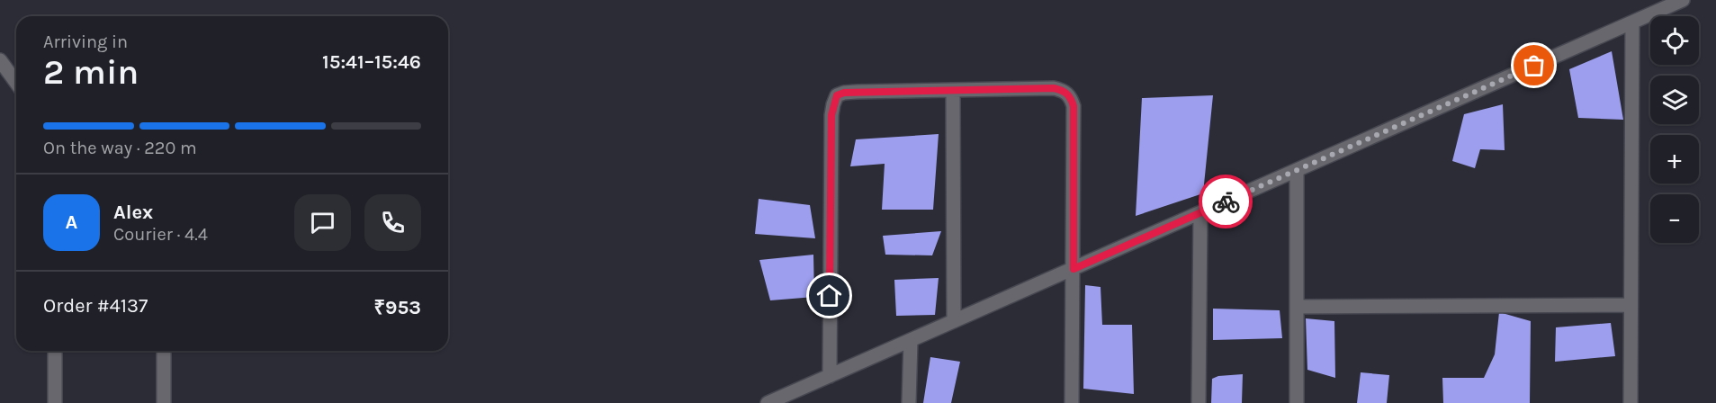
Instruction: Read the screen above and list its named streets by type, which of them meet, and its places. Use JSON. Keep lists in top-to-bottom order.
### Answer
{
  "page": {
    "map_buttons": ["+", "−"],
    "heading": ["2 min", "Arriving in", "15:41–15:46"],
    "panel": [
      "Alex",
      "Courier · 4.4",
      "Order #4137",
      "₹953"
    ],
    "bar": "On the way · 220 m",
    "round": "A"
  }
}
